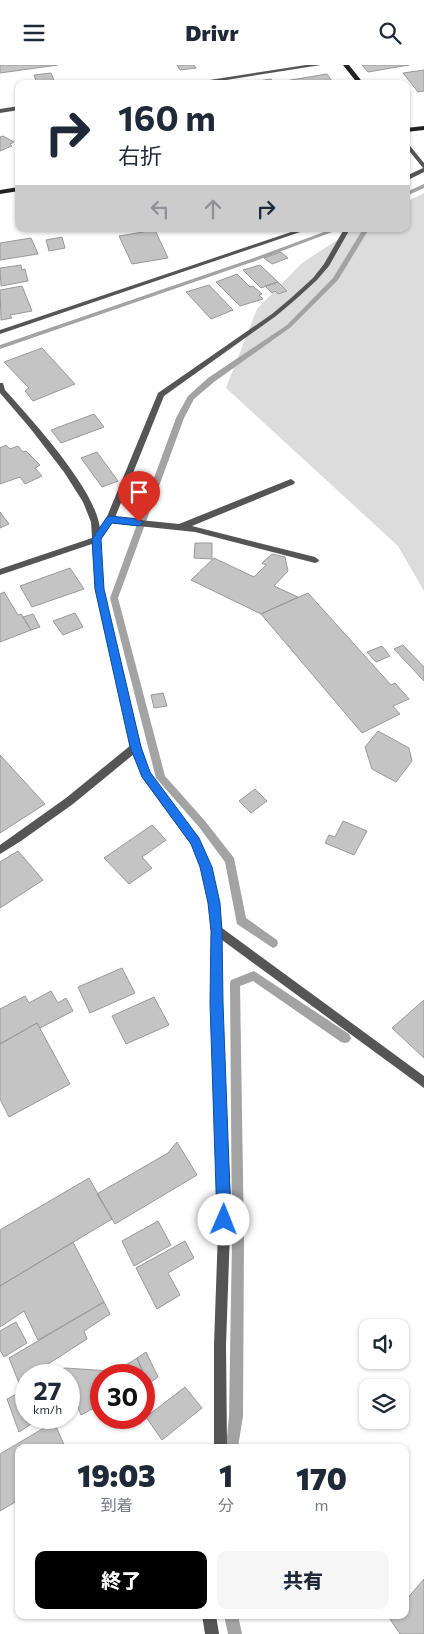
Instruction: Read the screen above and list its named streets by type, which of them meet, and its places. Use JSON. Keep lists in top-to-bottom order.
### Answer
{
  "page": {
    "header": "Drivr",
    "turn": ["160 m", "右折"],
    "speed": "27 km/h",
    "limit": "30",
    "eta": [
      "19:03",
      "到着",
      "1",
      "分",
      "170",
      "m"
    ],
    "buttons": ["終了", "共有"]
  }
}
